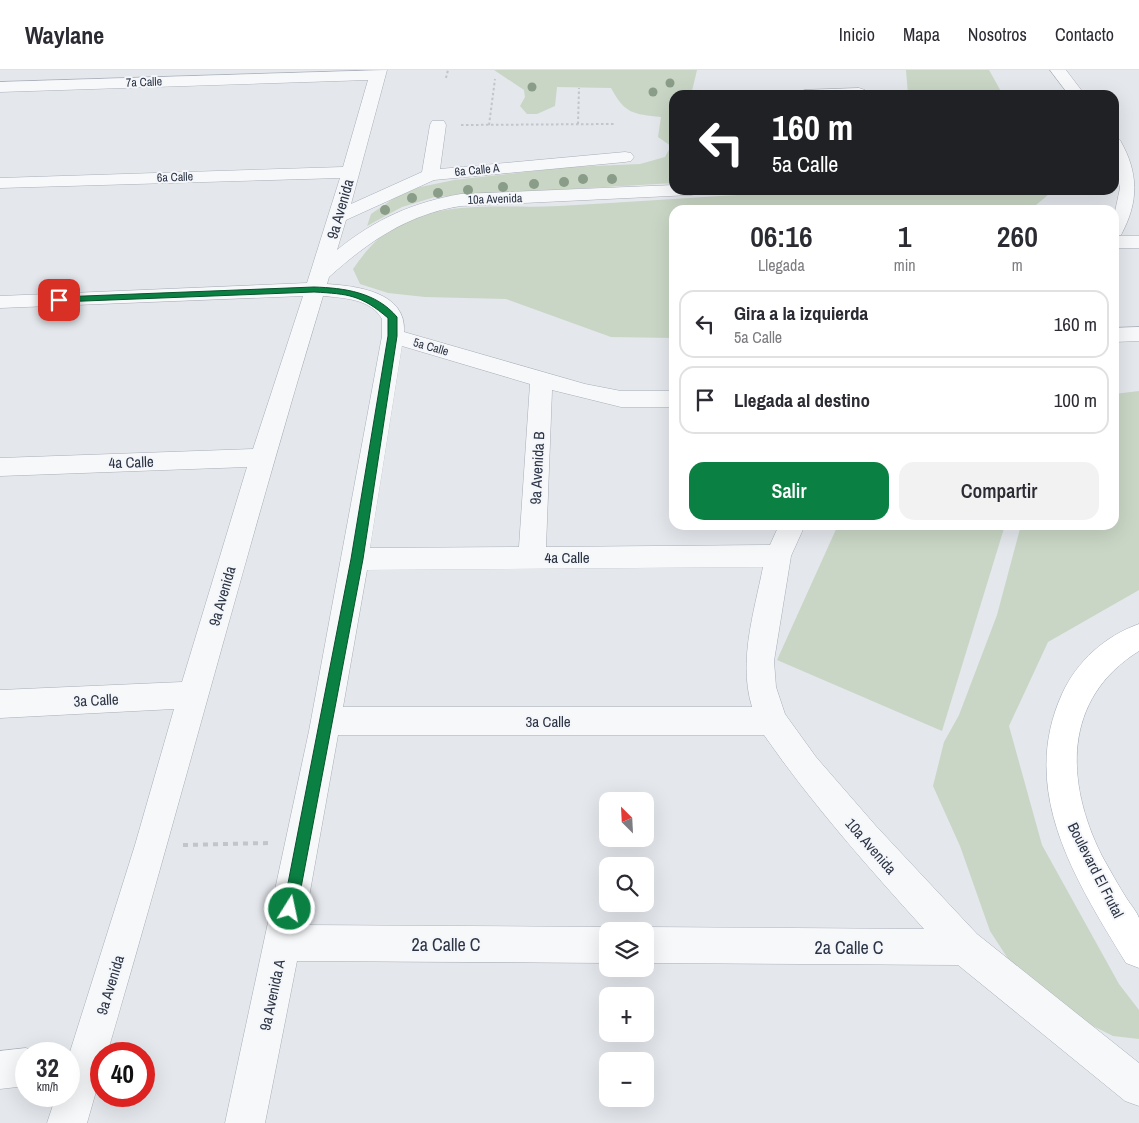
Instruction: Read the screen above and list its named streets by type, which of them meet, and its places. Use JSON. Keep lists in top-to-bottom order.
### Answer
{
  "streets": {
    "main road": ["Boulevard El Frutal"],
    "street": [
      "7a Calle",
      "6a Calle A",
      "6a Calle",
      "10a Avenida",
      "9a Avenida",
      "5a Calle",
      "4a Calle",
      "9a Avenida B",
      "3a Calle",
      "2a Calle C",
      "9a Avenida A"
    ]
  },
  "crossings": [
    ["7a Calle", "9a Avenida"],
    ["6a Calle A", "9a Avenida"],
    ["6a Calle", "9a Avenida"],
    ["10a Avenida", "9a Avenida"],
    ["10a Avenida", "5a Calle"],
    ["10a Avenida", "4a Calle"],
    ["10a Avenida", "3a Calle"],
    ["10a Avenida", "2a Calle C"],
    ["9a Avenida", "5a Calle"],
    ["9a Avenida", "4a Calle"],
    ["9a Avenida", "3a Calle"],
    ["5a Calle", "9a Avenida B"],
    ["5a Calle", "9a Avenida A"],
    ["4a Calle", "9a Avenida B"],
    ["4a Calle", "9a Avenida A"],
    ["3a Calle", "9a Avenida A"],
    ["2a Calle C", "9a Avenida A"]
  ],
  "north": "top left",
  "page": {
    "header": "Waylane",
    "nav": [
      "Inicio",
      "Mapa",
      "Nosotros",
      "Contacto"
    ],
    "turn": ["160 m", "5a Calle"],
    "eta": [
      "06:16",
      "Llegada",
      "1",
      "min",
      "260",
      "m"
    ],
    "list": [
      {
        "name": "Gira a la izquierda",
        "note": "5a Calle",
        "value": "160 m"
      },
      {
        "name": "Llegada al destino",
        "value": "100 m"
      }
    ],
    "buttons": ["Salir", "Compartir"],
    "map_buttons": ["+", "−"],
    "speed": "32 km/h",
    "limit": "40"
  }
}
